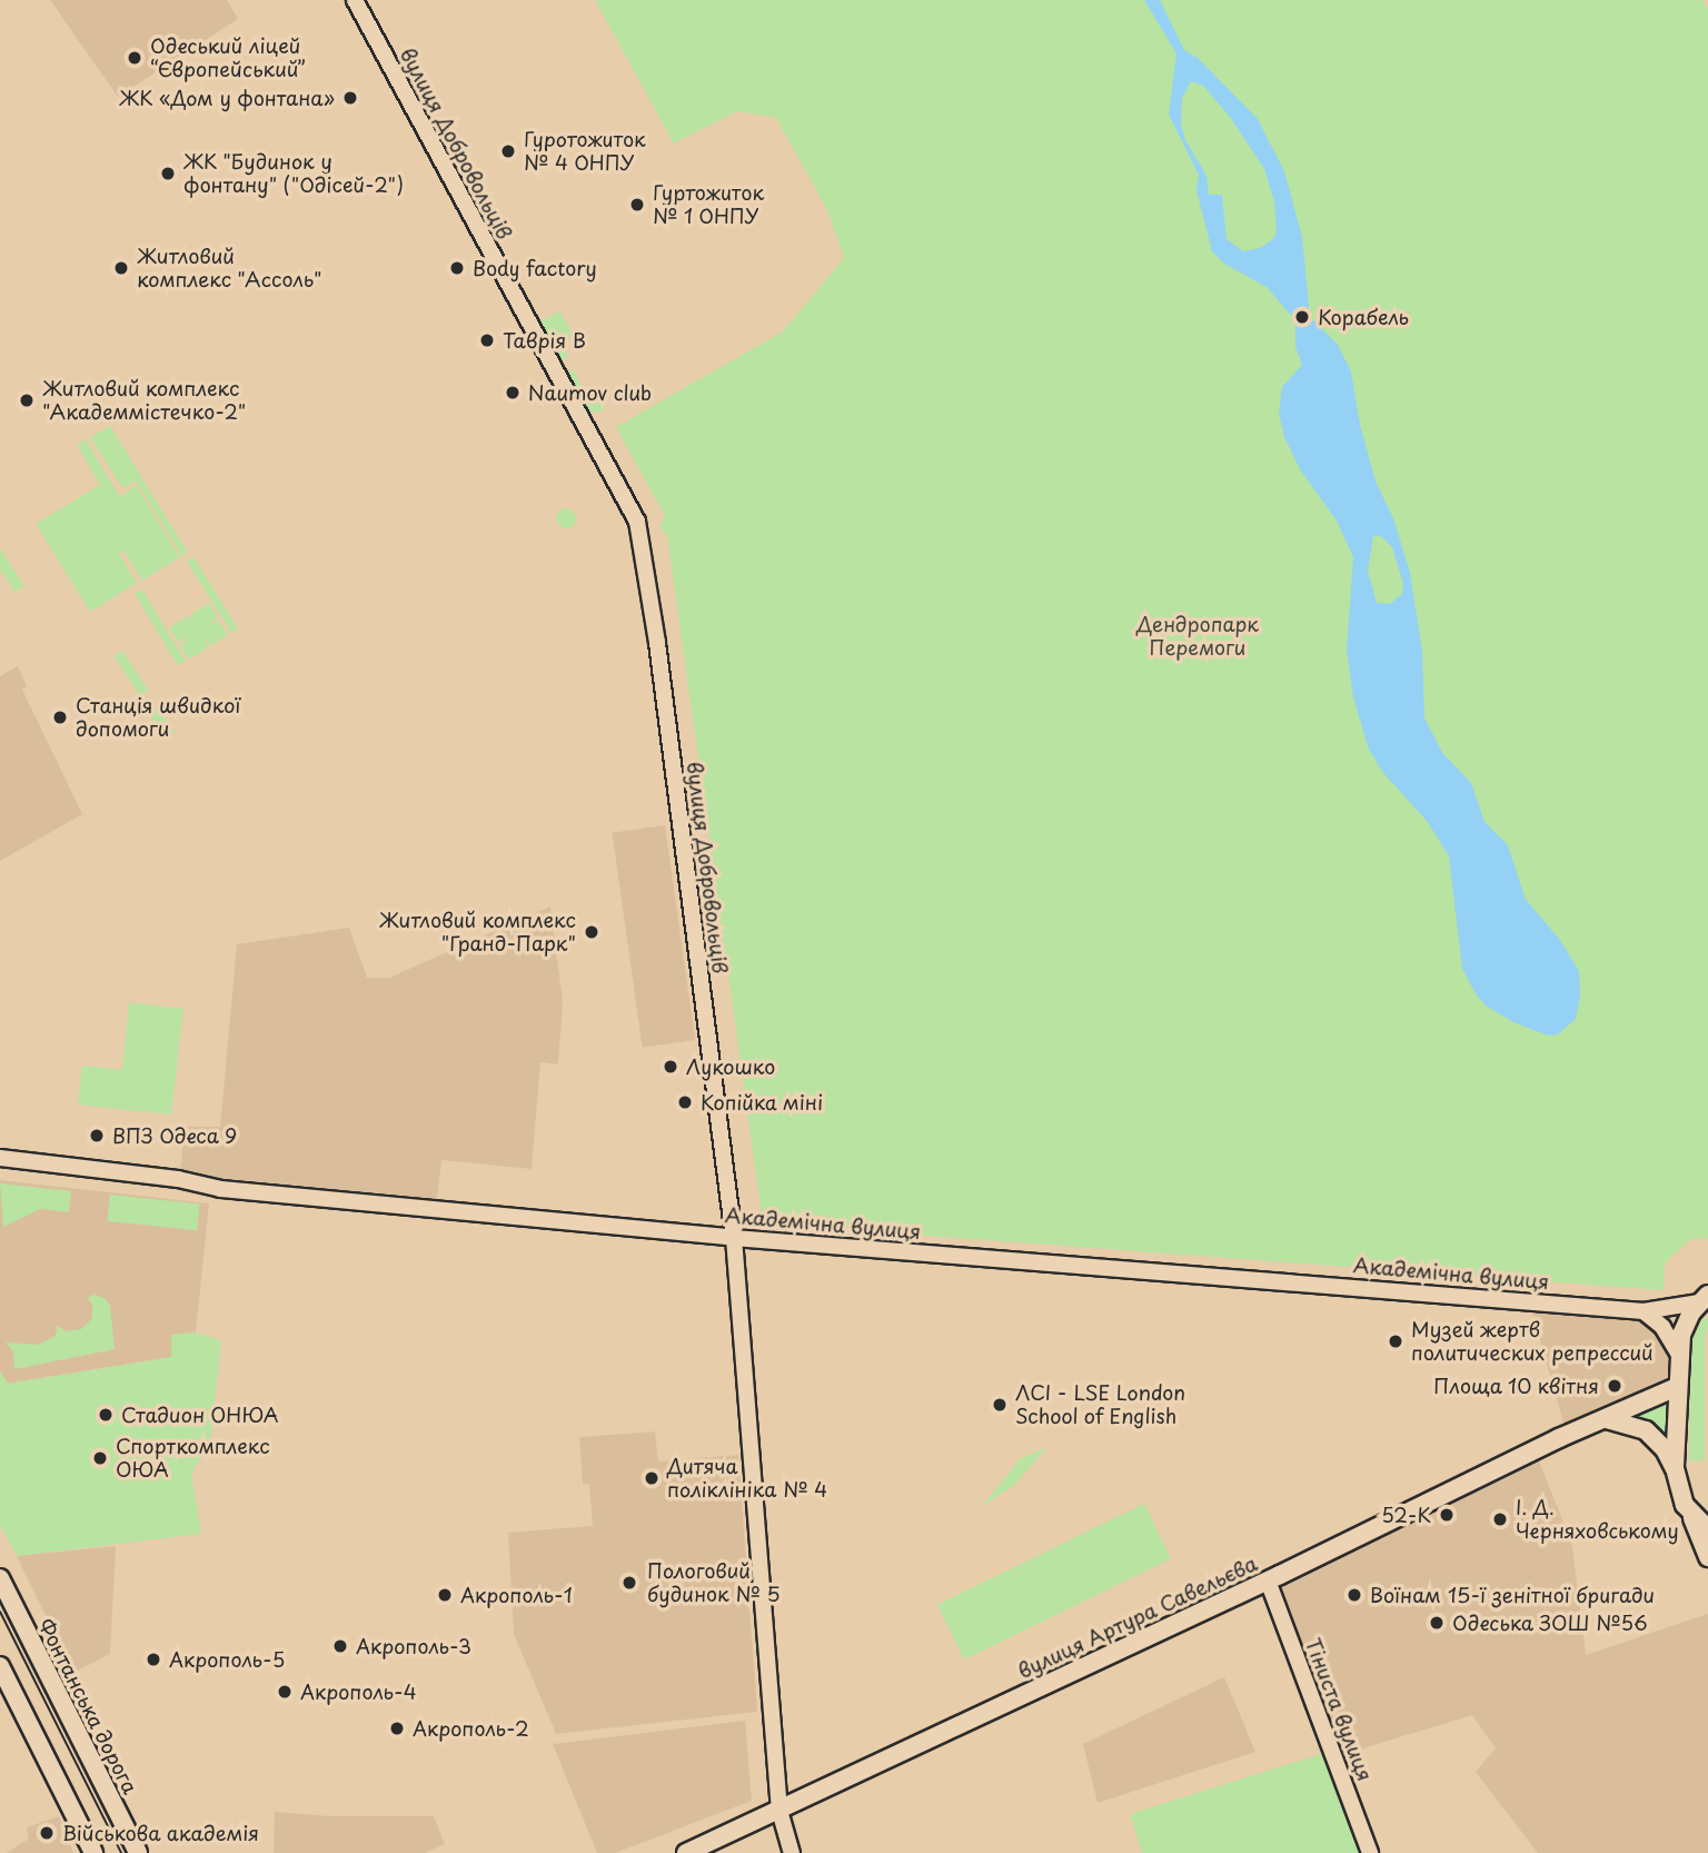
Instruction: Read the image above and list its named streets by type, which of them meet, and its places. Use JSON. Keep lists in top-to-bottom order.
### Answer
{
  "streets": {
    "main road": ["вулиця Артура Савельєва", "Фонтанська дорога"],
    "street": ["вулиця Добровольців", "Академічна вулиця", "Тіниста вулиця"]
  },
  "crossings": [
    ["вулиця Добровольців", "Академічна вулиця"],
    ["вулиця Добровольців", "вулиця Артура Савельєва"],
    ["вулиця Артура Савельєва", "Тіниста вулиця"]
  ],
  "parks": ["Дендропарк Перемоги"],
  "places": [
    "Одеський ліцей “Європейський”",
    "ЖК «Дом у фонтана»",
    "Гуротожиток № 4 ОНПУ",
    "ЖК \"Будинок у фонтану\" (\"Одісей-2\")",
    "Гуртожиток № 1 ОНПУ",
    "Житловий комплекс \"Ассоль\"",
    "Body factory",
    "Корабель",
    "Таврія В",
    "Naumov club",
    "Житловий комплекс \"Академмістечко-2\"",
    "Станція швидкої допомоги",
    "Житловий комплекс \"Гранд-Парк\"",
    "Лукошко",
    "Копійка міні",
    "ВПЗ Одеса 9",
    "Музей жертв политических репрессий",
    "Площа 10 квітня",
    "ЛСІ - LSE London School of English",
    "Стадион ОНЮА",
    "Спорткомплекс ОЮА",
    "Дитяча поліклініка № 4",
    "52-К",
    "І. Д. Черняховському",
    "Пологовий будинок № 5",
    "Акрополь-1",
    "Воїнам 15-ї зенітної бригади",
    "Одеська ЗОШ №56",
    "Акрополь-3",
    "Акрополь-5",
    "Акрополь-4",
    "Акрополь-2",
    "Військова академія"
  ]
}
